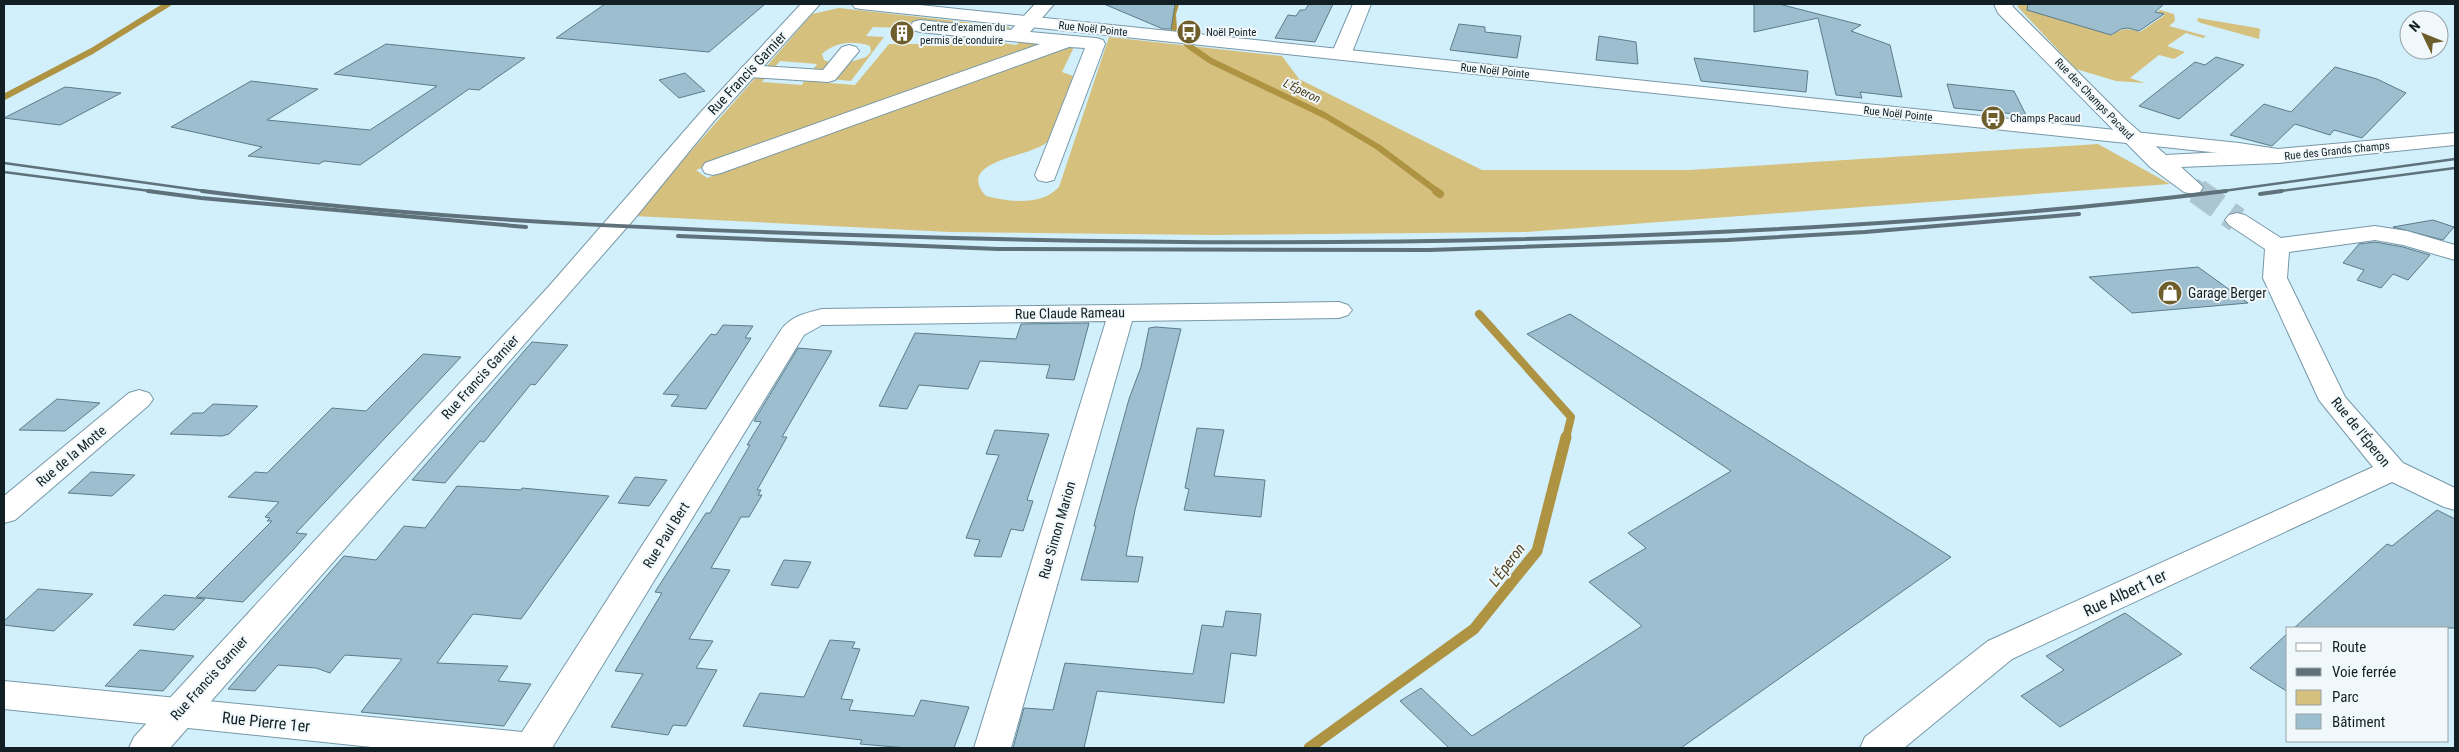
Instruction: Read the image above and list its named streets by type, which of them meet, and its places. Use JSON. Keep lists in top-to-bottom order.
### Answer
{
  "streets": {
    "street": [
      "Rue Noël Pointe",
      "Rue Francis Garnier",
      "Rue des Champs Pacaud",
      "Rue des Grands Champs",
      "Rue Claude Rameau",
      "Rue de l'Éperon",
      "Rue de la Motte",
      "Rue Simon Marion",
      "Rue Paul Bert",
      "Rue Albert 1er",
      "Rue Pierre 1er"
    ]
  },
  "crossings": [
    ["Rue Noël Pointe", "Rue des Champs Pacaud"],
    ["Rue Noël Pointe", "Rue des Grands Champs"],
    ["Rue Francis Garnier", "Rue Pierre 1er"],
    ["Rue des Champs Pacaud", "Rue des Grands Champs"],
    ["Rue Claude Rameau", "Rue Simon Marion"],
    ["Rue Claude Rameau", "Rue Paul Bert"],
    ["Rue de l'Éperon", "Rue Albert 1er"],
    ["Rue Paul Bert", "Rue Pierre 1er"]
  ],
  "water": ["L'Éperon"],
  "places": {
    "bus stop": ["Noël Pointe", "Champs Pacaud"],
    "building": ["Centre d'examen du permis de conduire"],
    "shop": ["Garage Berger"]
  },
  "legend": [
    "Route",
    "Voie ferrée",
    "Parc",
    "Bâtiment"
  ],
  "north": "top left"
}
